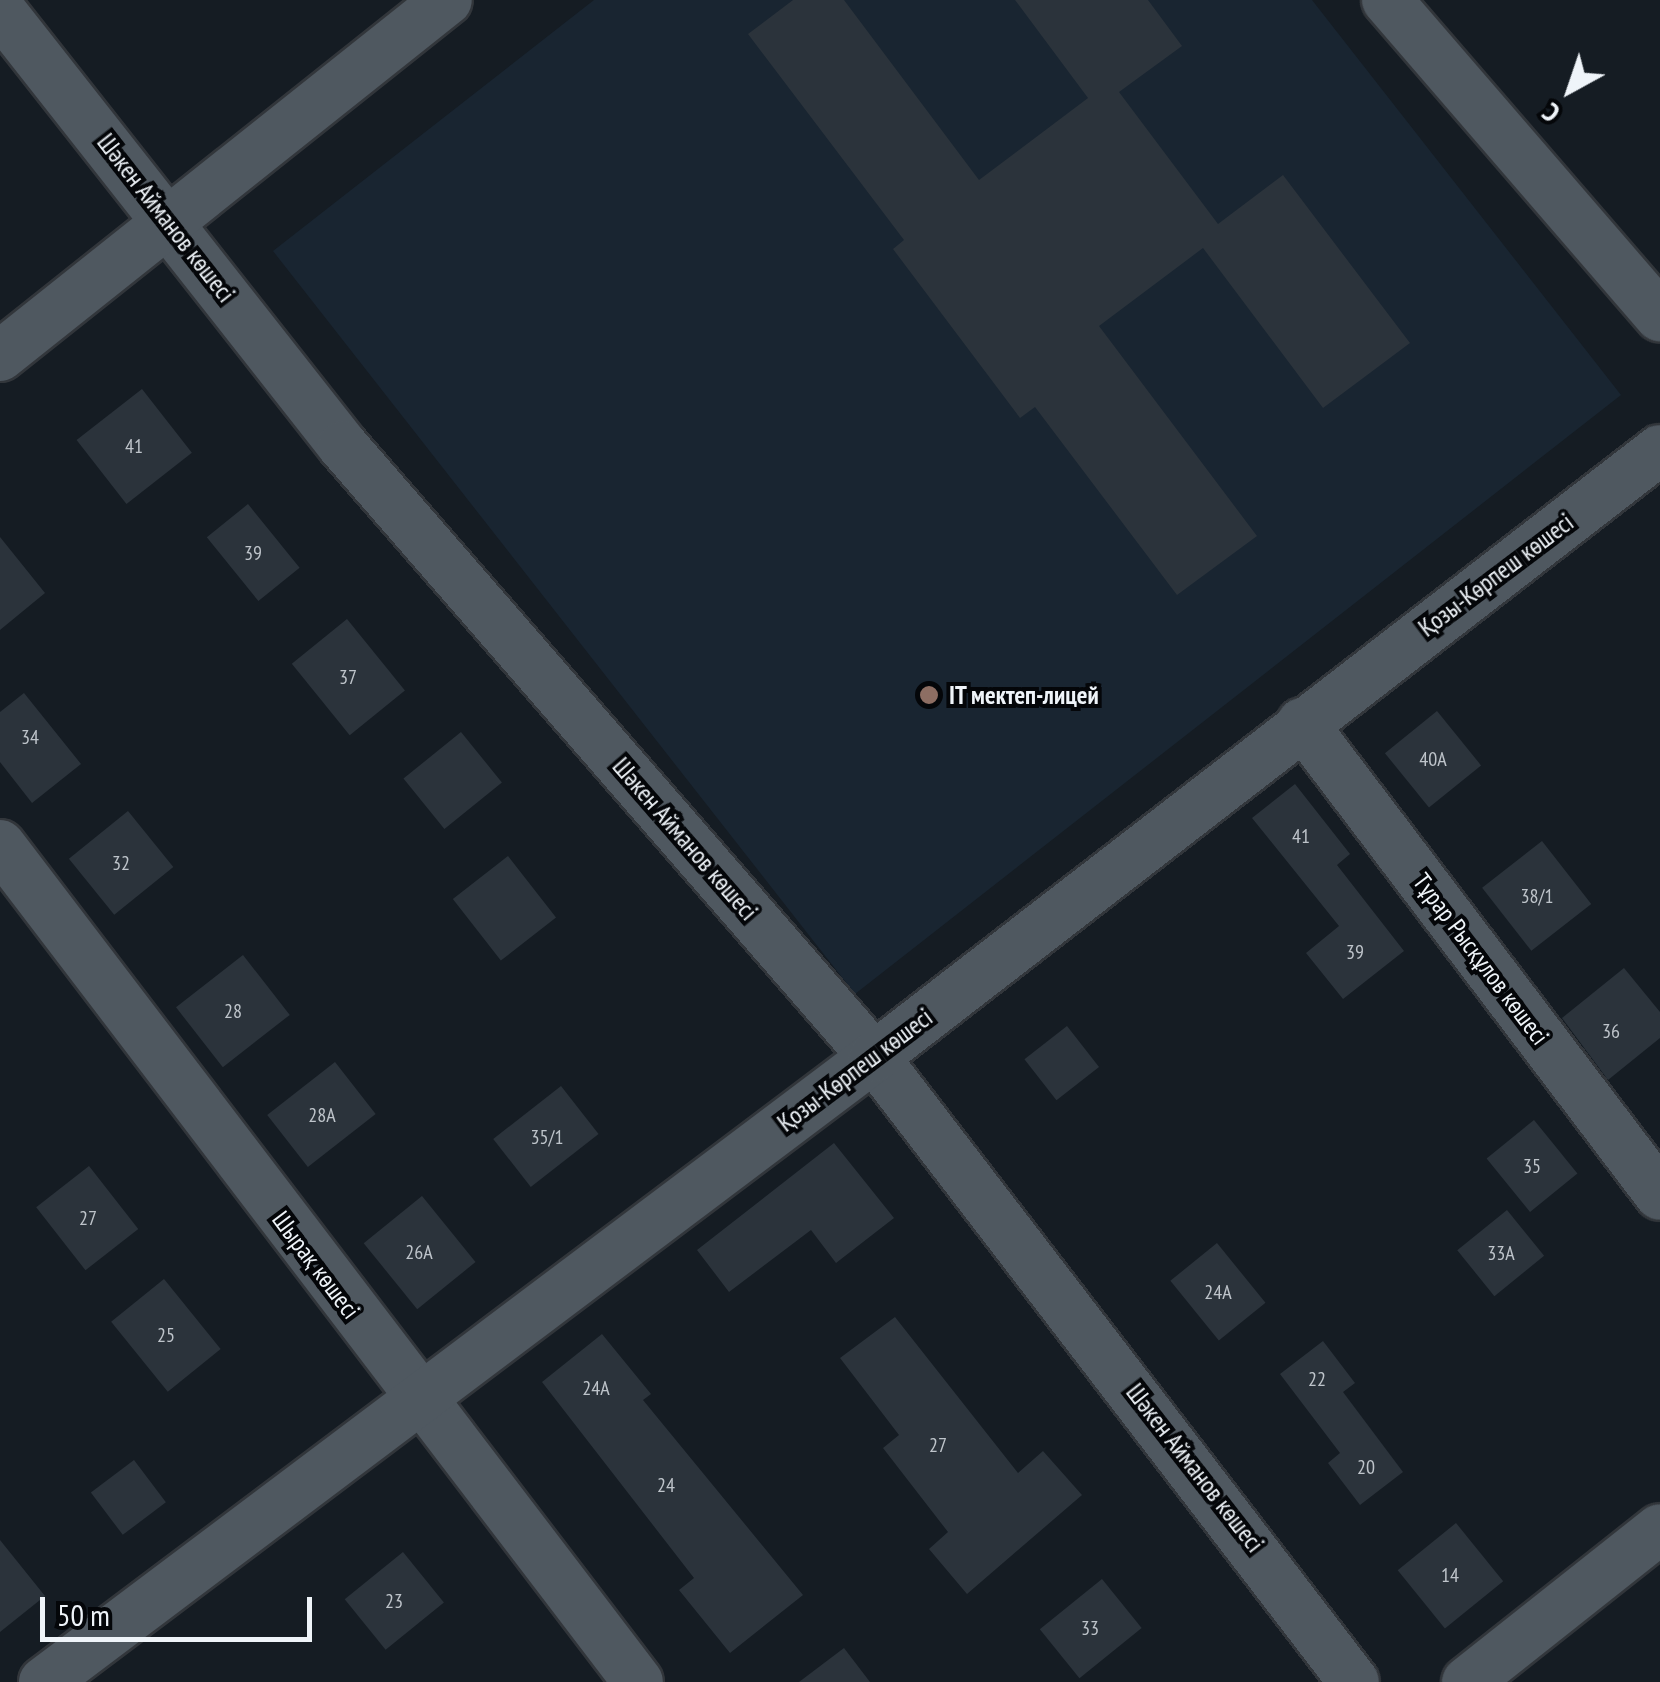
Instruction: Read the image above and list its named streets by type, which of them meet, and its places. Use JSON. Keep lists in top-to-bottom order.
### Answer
{
  "streets": {
    "street": [
      "Шәкен Айманов көшесі",
      "Қозы-Көрпеш көшесі",
      "Тұрар Рысқұлов көшесі",
      "Шырақ көшесі"
    ]
  },
  "crossings": [
    ["Шәкен Айманов көшесі", "Қозы-Көрпеш көшесі"],
    ["Қозы-Көрпеш көшесі", "Тұрар Рысқұлов көшесі"],
    ["Қозы-Көрпеш көшесі", "Шырақ көшесі"]
  ],
  "places": ["IT мектеп-лицей"],
  "house_numbers": [
    "41",
    "39",
    "37",
    "34",
    "40А",
    "41",
    "32",
    "38/1",
    "39",
    "28",
    "36",
    "28А",
    "35/1",
    "35",
    "27",
    "26А",
    "33А",
    "24А",
    "25",
    "22",
    "24А",
    "27",
    "20",
    "24",
    "14",
    "23",
    "33"
  ],
  "scale_bar": "50 m",
  "north": "bottom left"
}
